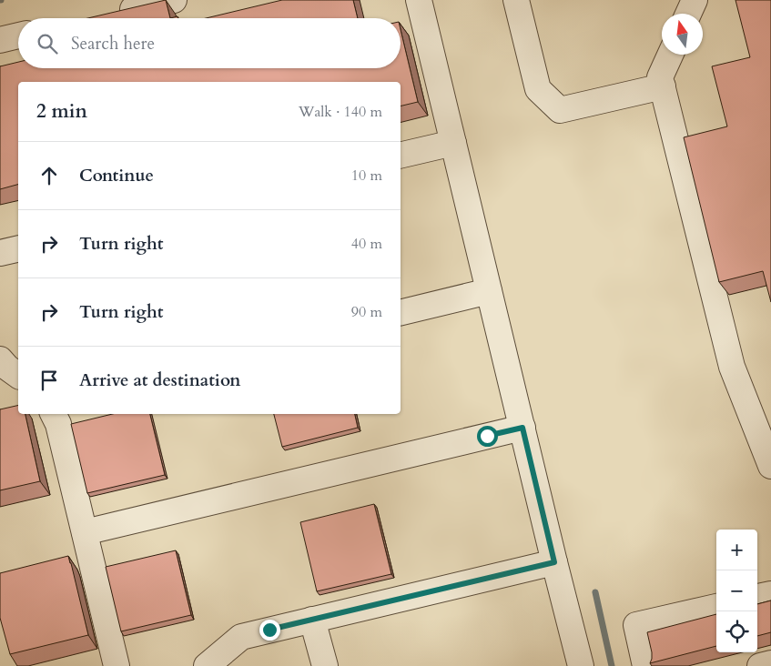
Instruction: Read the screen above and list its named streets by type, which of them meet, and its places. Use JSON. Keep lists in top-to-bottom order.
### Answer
{
  "north": "top",
  "page": {
    "search": "Search here",
    "heading": ["2 min", "Walk · 140 m"],
    "list": [
      ["Continue", "10 m"],
      ["Turn right", "40 m"],
      ["Turn right", "90 m"],
      "Arrive at destination"
    ],
    "map_buttons": ["+", "−"]
  }
}
